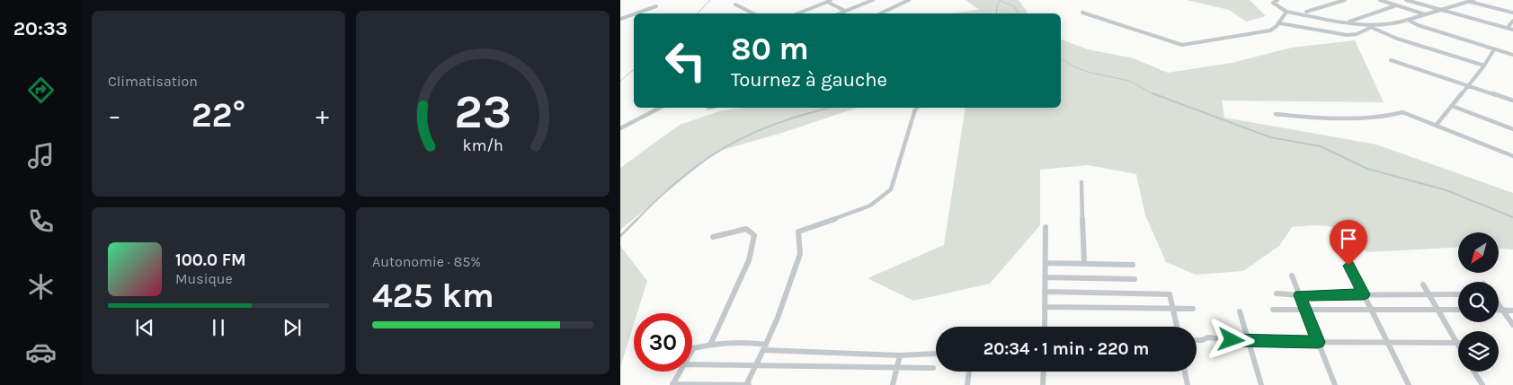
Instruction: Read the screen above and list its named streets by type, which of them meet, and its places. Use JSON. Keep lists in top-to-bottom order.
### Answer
{
  "north": "bottom left",
  "page": {
    "tabs": "20:33",
    "tile": [
      "Climatisation",
      ["Autonomie · 85%", "425 km"]
    ],
    "turn": ["80 m", "Tournez à gauche"],
    "heat": ["−", "22°", "+"],
    "song": ["100.0 FM", "Musique"],
    "limit": "30",
    "trip": "20:34 · 1 min · 220 m",
    "gauge": ["23", "km/h"]
  }
}
